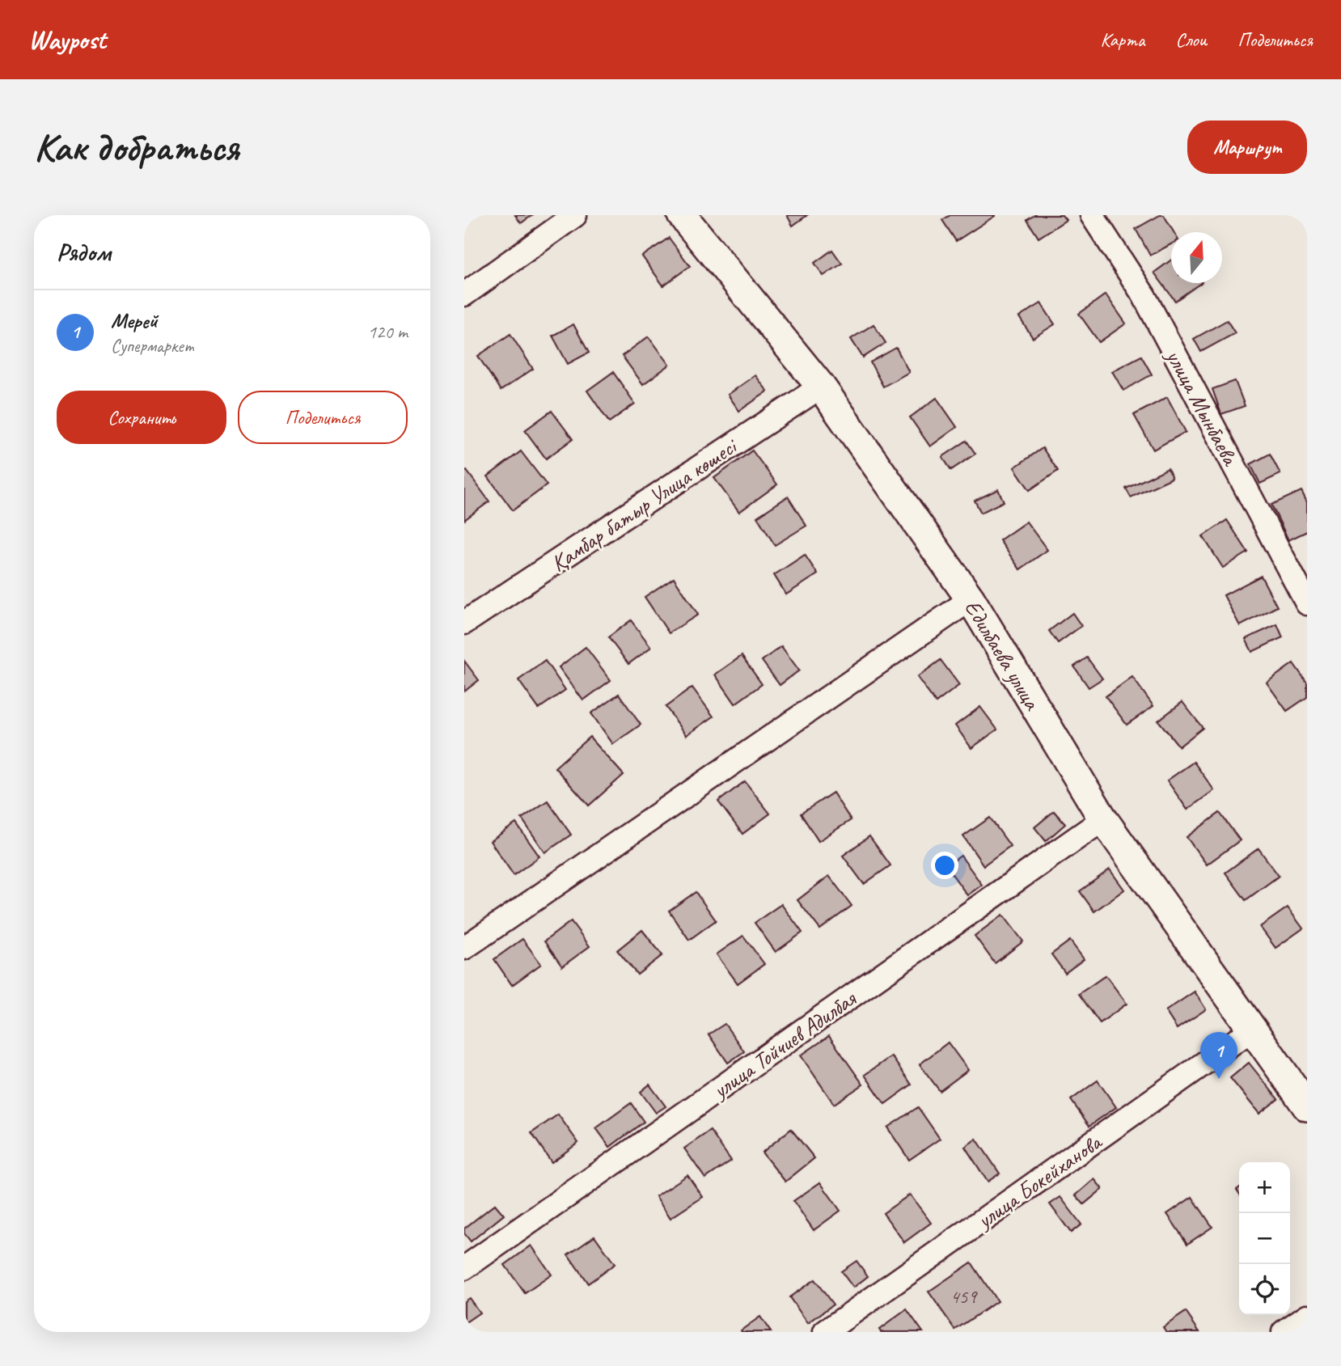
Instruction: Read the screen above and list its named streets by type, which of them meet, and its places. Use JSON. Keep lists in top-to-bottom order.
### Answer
{
  "streets": {
    "street": [
      "улица Мынбаева",
      "Қамбар батыр Улица көшесі",
      "Едилбаева улица",
      "улица Тойчиев Адилбая",
      "улица Бокейханова"
    ]
  },
  "crossings": [
    ["Қамбар батыр Улица көшесі", "Едилбаева улица"],
    ["Едилбаева улица", "улица Тойчиев Адилбая"],
    ["Едилбаева улица", "улица Бокейханова"]
  ],
  "house_numbers": ["459"],
  "north": "top",
  "page": {
    "header": "Waypost",
    "nav": ["Карта", "Слои", "Поделиться"],
    "buttons": [
      "Маршрут",
      ["Сохранить", "Поделиться"]
    ],
    "title": "Как добраться",
    "heading": "Рядом",
    "list": [
      {
        "mark": "1",
        "name": "Мерей",
        "note": "Супермаркет",
        "value": "120 m"
      }
    ],
    "pins": "1",
    "map_buttons": ["+", "−"]
  }
}
